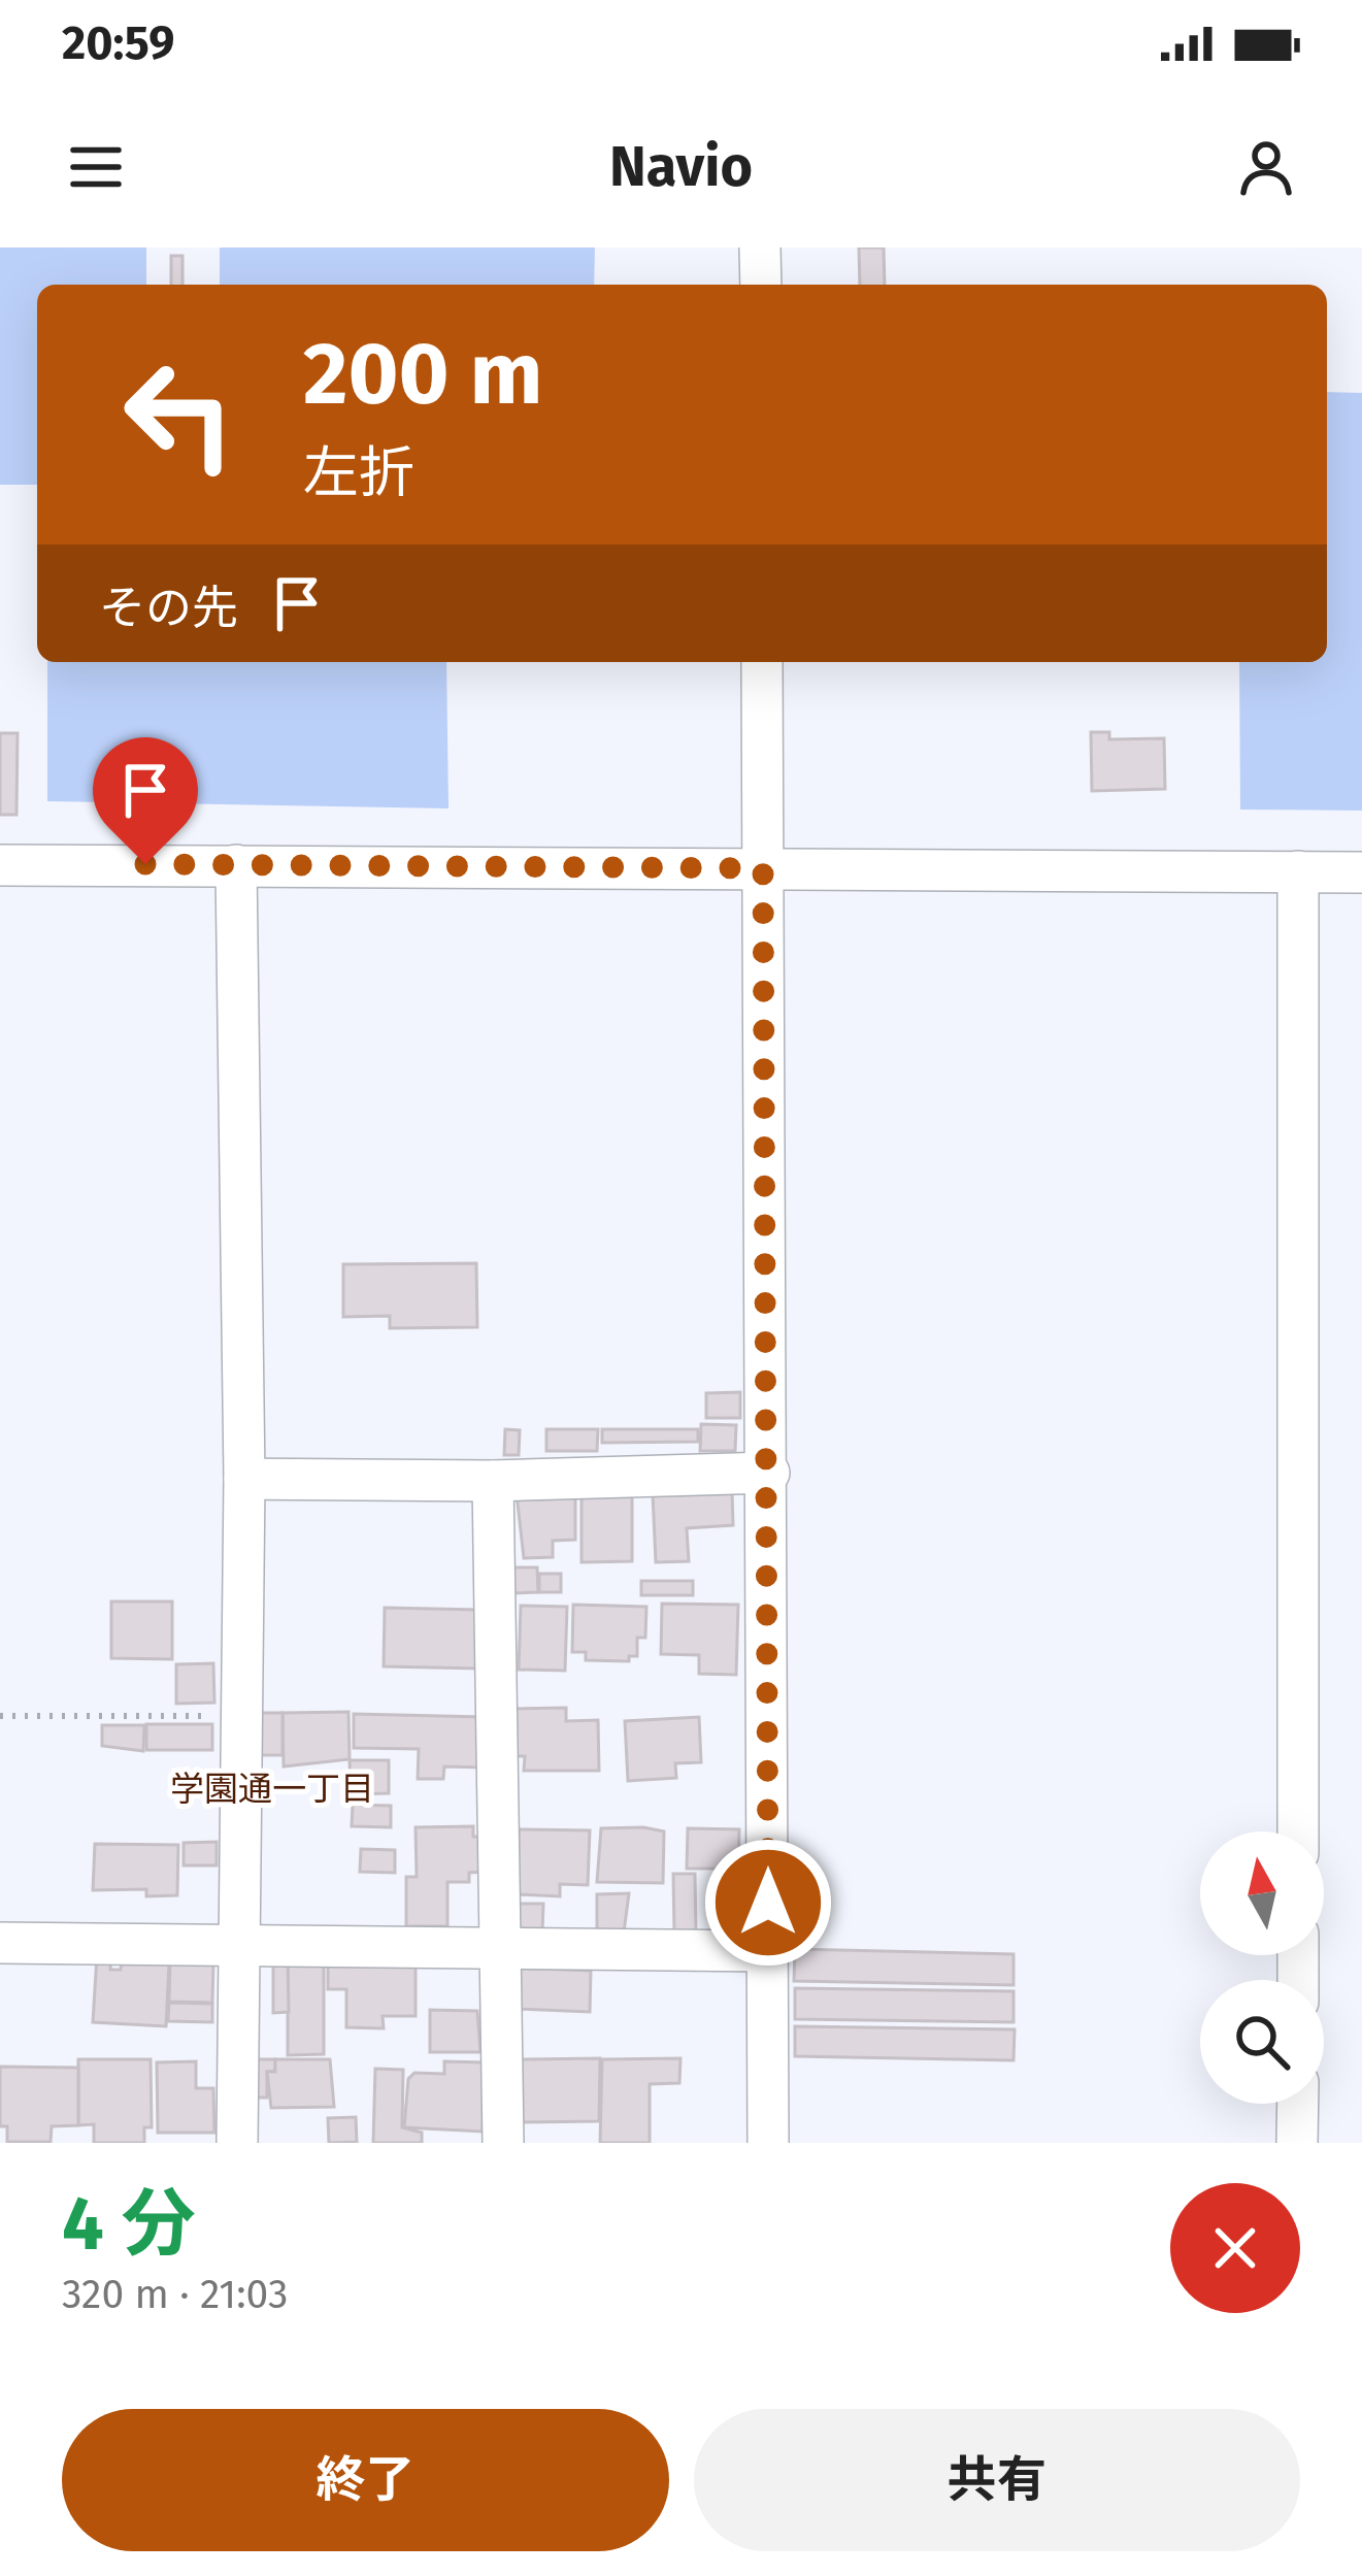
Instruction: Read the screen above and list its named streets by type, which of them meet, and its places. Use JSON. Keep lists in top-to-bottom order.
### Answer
{
  "districts": ["学園通一丁目"],
  "north": "top",
  "page": {
    "status": "20:59",
    "header": "Navio",
    "turn": ["200 m", "左折"],
    "then": "その先",
    "heading": ["4 分", "320 m · 21:03"],
    "buttons": ["終了", "共有"]
  }
}
